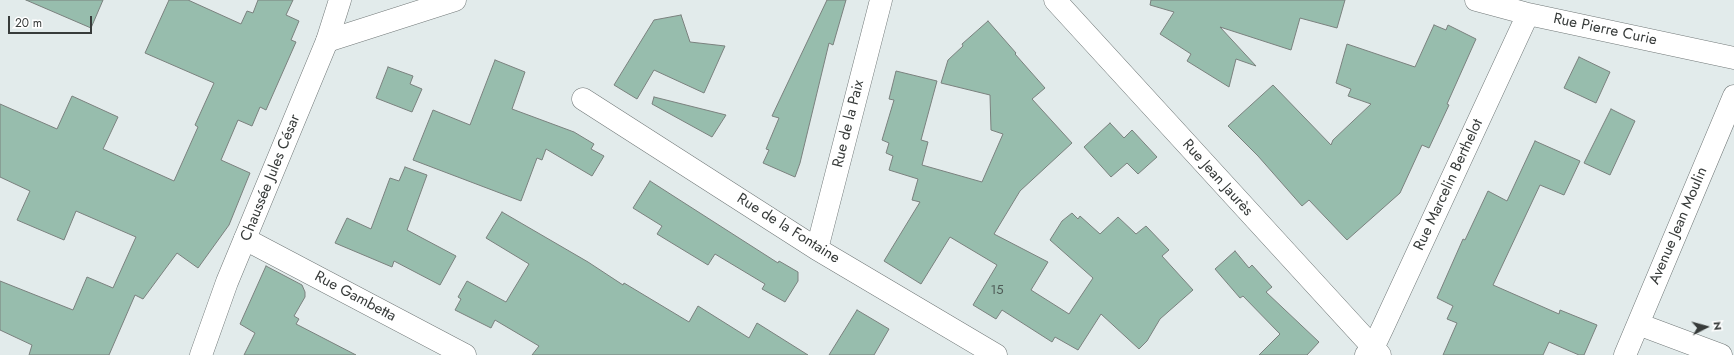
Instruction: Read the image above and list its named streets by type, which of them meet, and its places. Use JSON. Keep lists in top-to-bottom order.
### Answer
{
  "streets": {
    "street": [
      "Rue Pierre Curie",
      "Rue de la Paix",
      "Chaussée Jules César",
      "Rue Jean Jaurès",
      "Rue Marcelin Berthelot",
      "Avenue Jean Moulin",
      "Rue de la Fontaine",
      "Rue Gambetta"
    ]
  },
  "crossings": [
    ["Rue Pierre Curie", "Rue Marcelin Berthelot"],
    ["Rue de la Paix", "Rue de la Fontaine"],
    ["Chaussée Jules César", "Rue Gambetta"],
    ["Rue Jean Jaurès", "Rue Marcelin Berthelot"]
  ],
  "house_numbers": ["15"],
  "scale_bar": "20 m",
  "north": "right"
}
